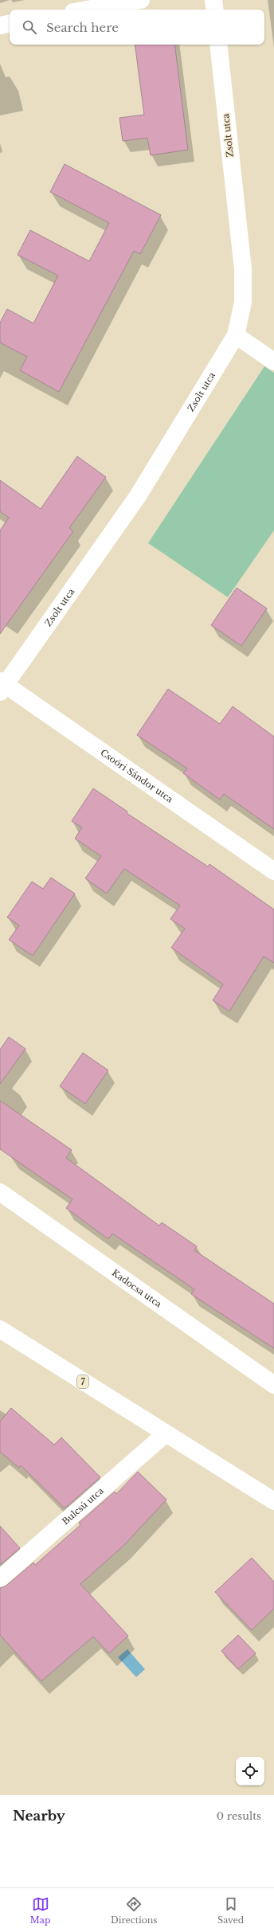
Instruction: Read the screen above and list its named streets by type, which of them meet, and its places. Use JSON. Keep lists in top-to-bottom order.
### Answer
{
  "streets": {
    "street": [
      "Zsolt utca",
      "Csoóri Sándor utca",
      "Kadocsa utca",
      "7",
      "Bulcsú utca"
    ]
  },
  "crossings": [
    ["Zsolt utca", "Csoóri Sándor utca"],
    ["7", "Bulcsú utca"]
  ],
  "page": {
    "search": "Search here",
    "heading": ["Nearby", "0 results"],
    "nav": ["Map", "Directions", "Saved"]
  }
}
